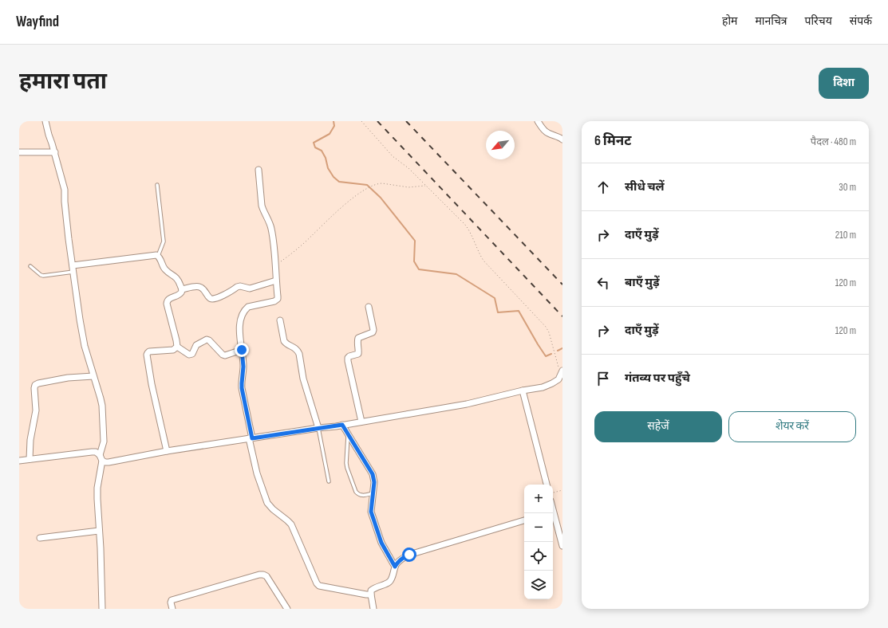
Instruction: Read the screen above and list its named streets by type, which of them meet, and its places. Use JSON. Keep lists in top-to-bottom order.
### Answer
{
  "north": "bottom left",
  "page": {
    "header": "Wayfind",
    "nav": [
      "होम",
      "मानचित्र",
      "परिचय",
      "संपर्क"
    ],
    "buttons": [
      "दिशा",
      ["सहेजें", "शेयर करें"]
    ],
    "title": "हमारा पता",
    "heading": ["6 मिनट", "पैदल · 480 m"],
    "list": [
      ["सीधे चलें", "30 m"],
      ["दाएँ मुड़ें", "210 m"],
      ["बाएँ मुड़ें", "120 m"],
      ["दाएँ मुड़ें", "120 m"],
      "गंतव्य पर पहुँचे"
    ],
    "map_buttons": ["+", "−"]
  }
}
